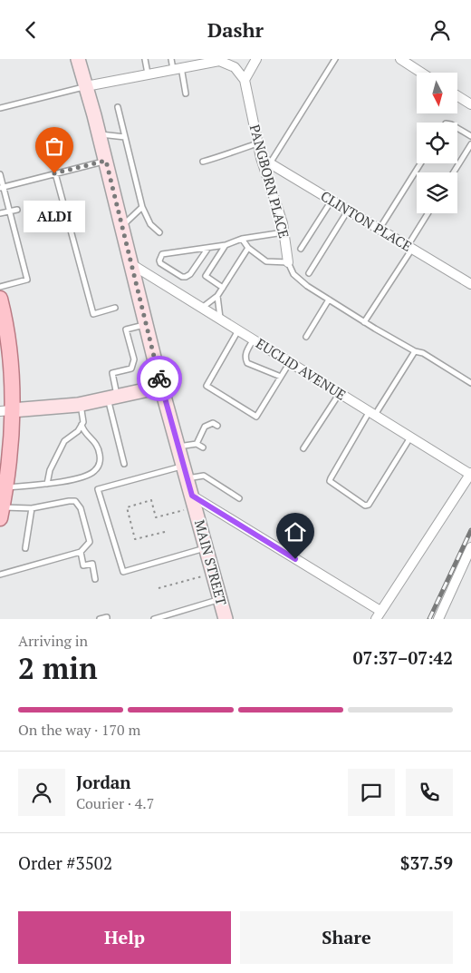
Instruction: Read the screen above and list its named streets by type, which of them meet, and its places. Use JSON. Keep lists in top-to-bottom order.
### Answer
{
  "streets": {
    "main road": ["MAIN STREET"],
    "street": ["PANGBORN PLACE", "CLINTON PLACE", "EUCLID AVENUE"]
  },
  "crossings": [
    ["PANGBORN PLACE", "CLINTON PLACE"],
    ["EUCLID AVENUE", "MAIN STREET"]
  ],
  "places": ["ALDI"],
  "north": "bottom",
  "page": {
    "header": "Dashr",
    "bubble": "ALDI",
    "heading": ["2 min", "Arriving in", "07:37–07:42"],
    "panel": [
      "Jordan",
      "Courier · 4.7",
      "Order #3502",
      "$37.59"
    ],
    "bar": "On the way · 170 m",
    "buttons": ["Help", "Share"]
  }
}
